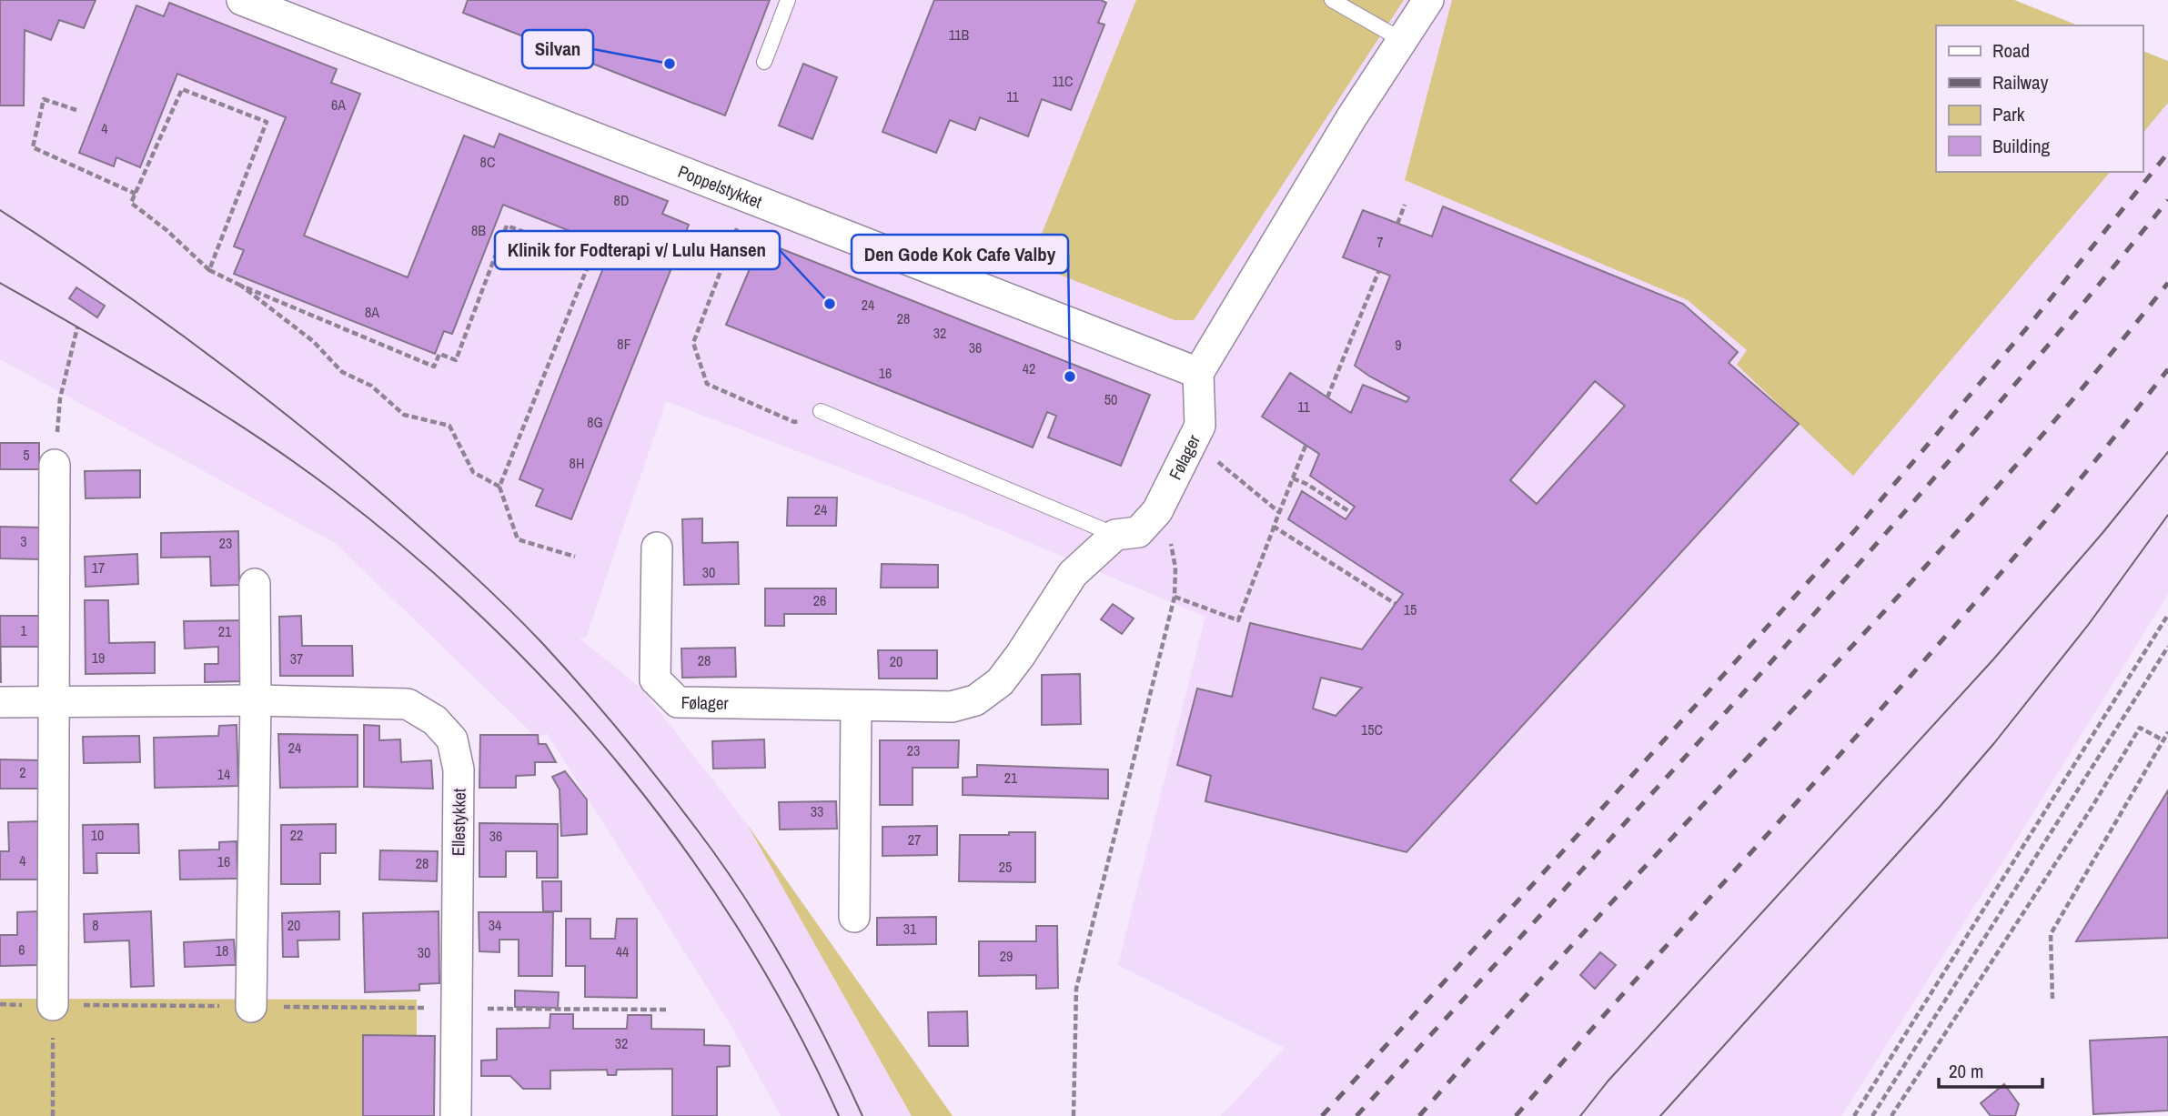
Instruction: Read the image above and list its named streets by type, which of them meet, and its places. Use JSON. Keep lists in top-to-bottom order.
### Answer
{
  "streets": {
    "street": ["Poppelstykket", "Følager", "Ellestykket"]
  },
  "crossings": [
    ["Poppelstykket", "Følager"]
  ],
  "places": ["Silvan", "Klinik for Fodterapi v/ Lulu Hansen", "Den Gode Kok Cafe Valby"],
  "house_numbers": [
    "11B",
    "11C",
    "11",
    "6A",
    "4",
    "8C",
    "8D",
    "8B",
    "7",
    "24",
    "8A",
    "28",
    "32",
    "8F",
    "9",
    "36",
    "42",
    "16",
    "50",
    "11",
    "8G",
    "5",
    "8H",
    "24",
    "3",
    "23",
    "17",
    "30",
    "26",
    "15",
    "1",
    "21",
    "19",
    "37",
    "28",
    "20",
    "15C",
    "24",
    "23",
    "2",
    "14",
    "21",
    "33",
    "10",
    "22",
    "36",
    "27",
    "4",
    "16",
    "28",
    "25",
    "8",
    "20",
    "34",
    "31",
    "6",
    "18",
    "44",
    "30",
    "29",
    "32"
  ],
  "legend": [
    "Road",
    "Railway",
    "Park",
    "Building"
  ],
  "scale_bar": "20 m"
}
